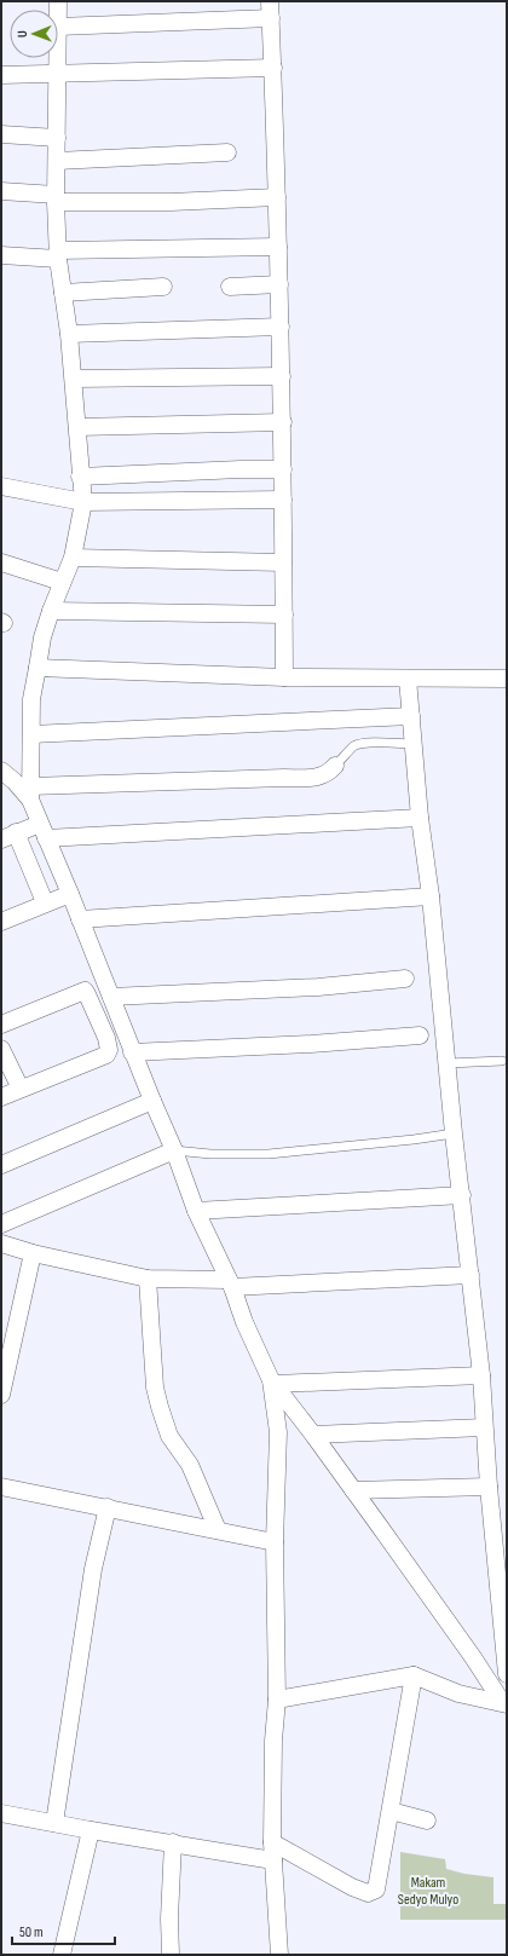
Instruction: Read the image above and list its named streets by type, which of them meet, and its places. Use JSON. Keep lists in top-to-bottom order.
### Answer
{
  "parks": ["Makam Sedyo Mulyo"],
  "scale_bar": "50 m",
  "north": "left"
}
